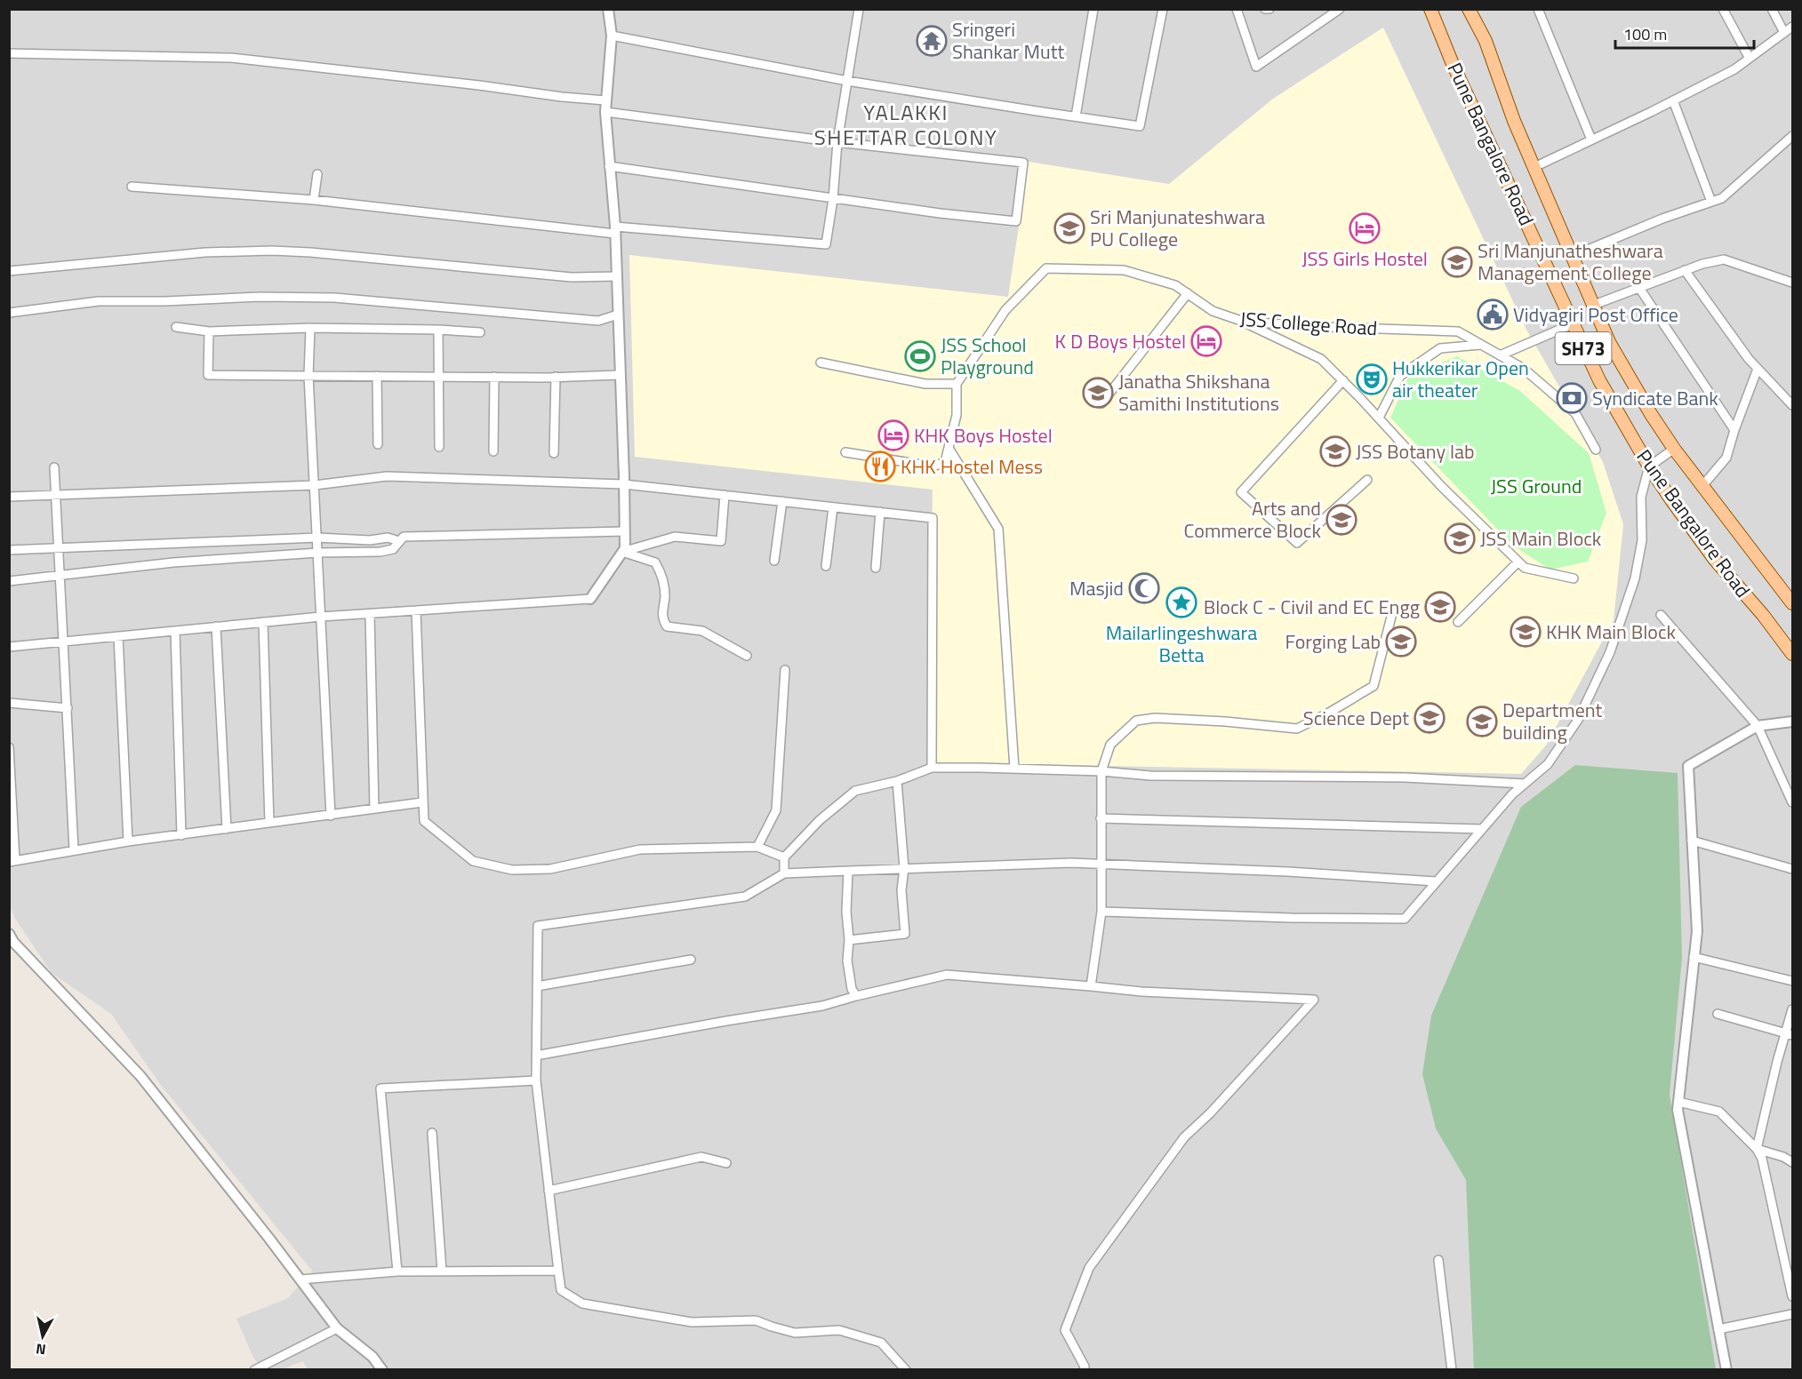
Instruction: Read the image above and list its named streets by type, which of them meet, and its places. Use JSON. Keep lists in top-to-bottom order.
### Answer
{
  "streets": {
    "main road": ["Pune Bangalore Road", "SH73"],
    "street": ["JSS College Road"]
  },
  "districts": ["YALAKKI SHETTAR COLONY"],
  "parks": ["JSS Ground"],
  "places": {
    "temple": ["Sringeri Shankar Mutt"],
    "school or university": [
      "Sri Manjunateshwara PU College",
      "Sri Manjunatheshwara Management College",
      "Janatha Shikshana Samithi Institutions",
      "JSS Botany lab",
      "Arts and Commerce Block",
      "JSS Main Block",
      "Block C - Civil and EC Engg",
      "KHK Main Block",
      "Forging Lab",
      "Science Dept",
      "Department building"
    ],
    "hotel": ["JSS Girls Hostel", "K D Boys Hostel", "KHK Boys Hostel"],
    "public building": ["Vidyagiri Post Office"],
    "sports": ["JSS School Playground"],
    "theatre": ["Hukkerikar Open air theater"],
    "bank": ["Syndicate Bank"],
    "restaurant": ["KHK Hostel Mess"],
    "mosque": ["Masjid"],
    "place": ["Mailarlingeshwara Betta"]
  },
  "scale_bar": "100 m",
  "north": "bottom"
}
